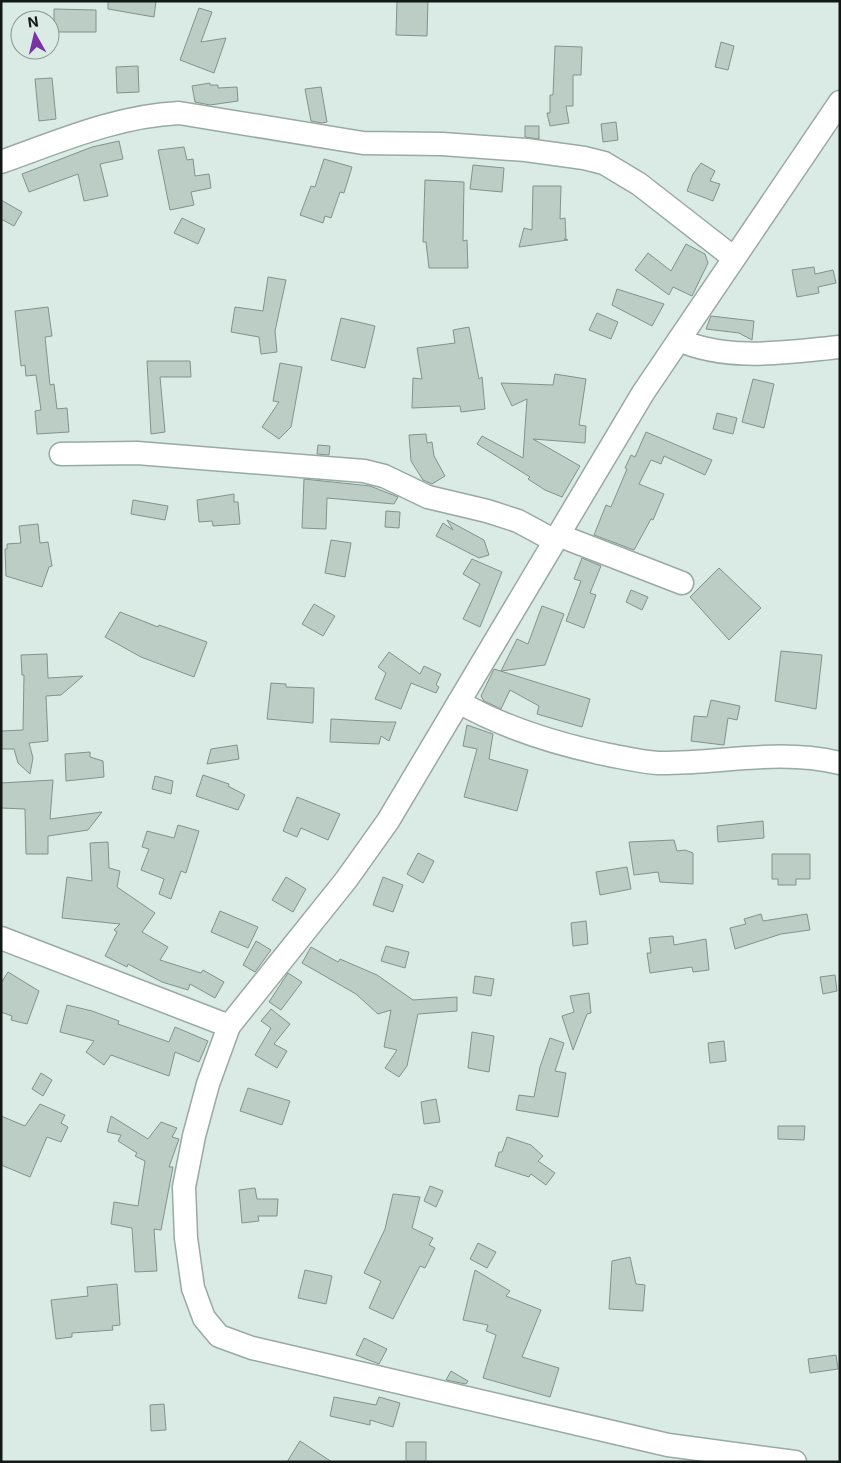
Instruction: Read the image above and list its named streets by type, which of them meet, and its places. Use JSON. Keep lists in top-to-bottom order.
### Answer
{
  "north": "top"
}
